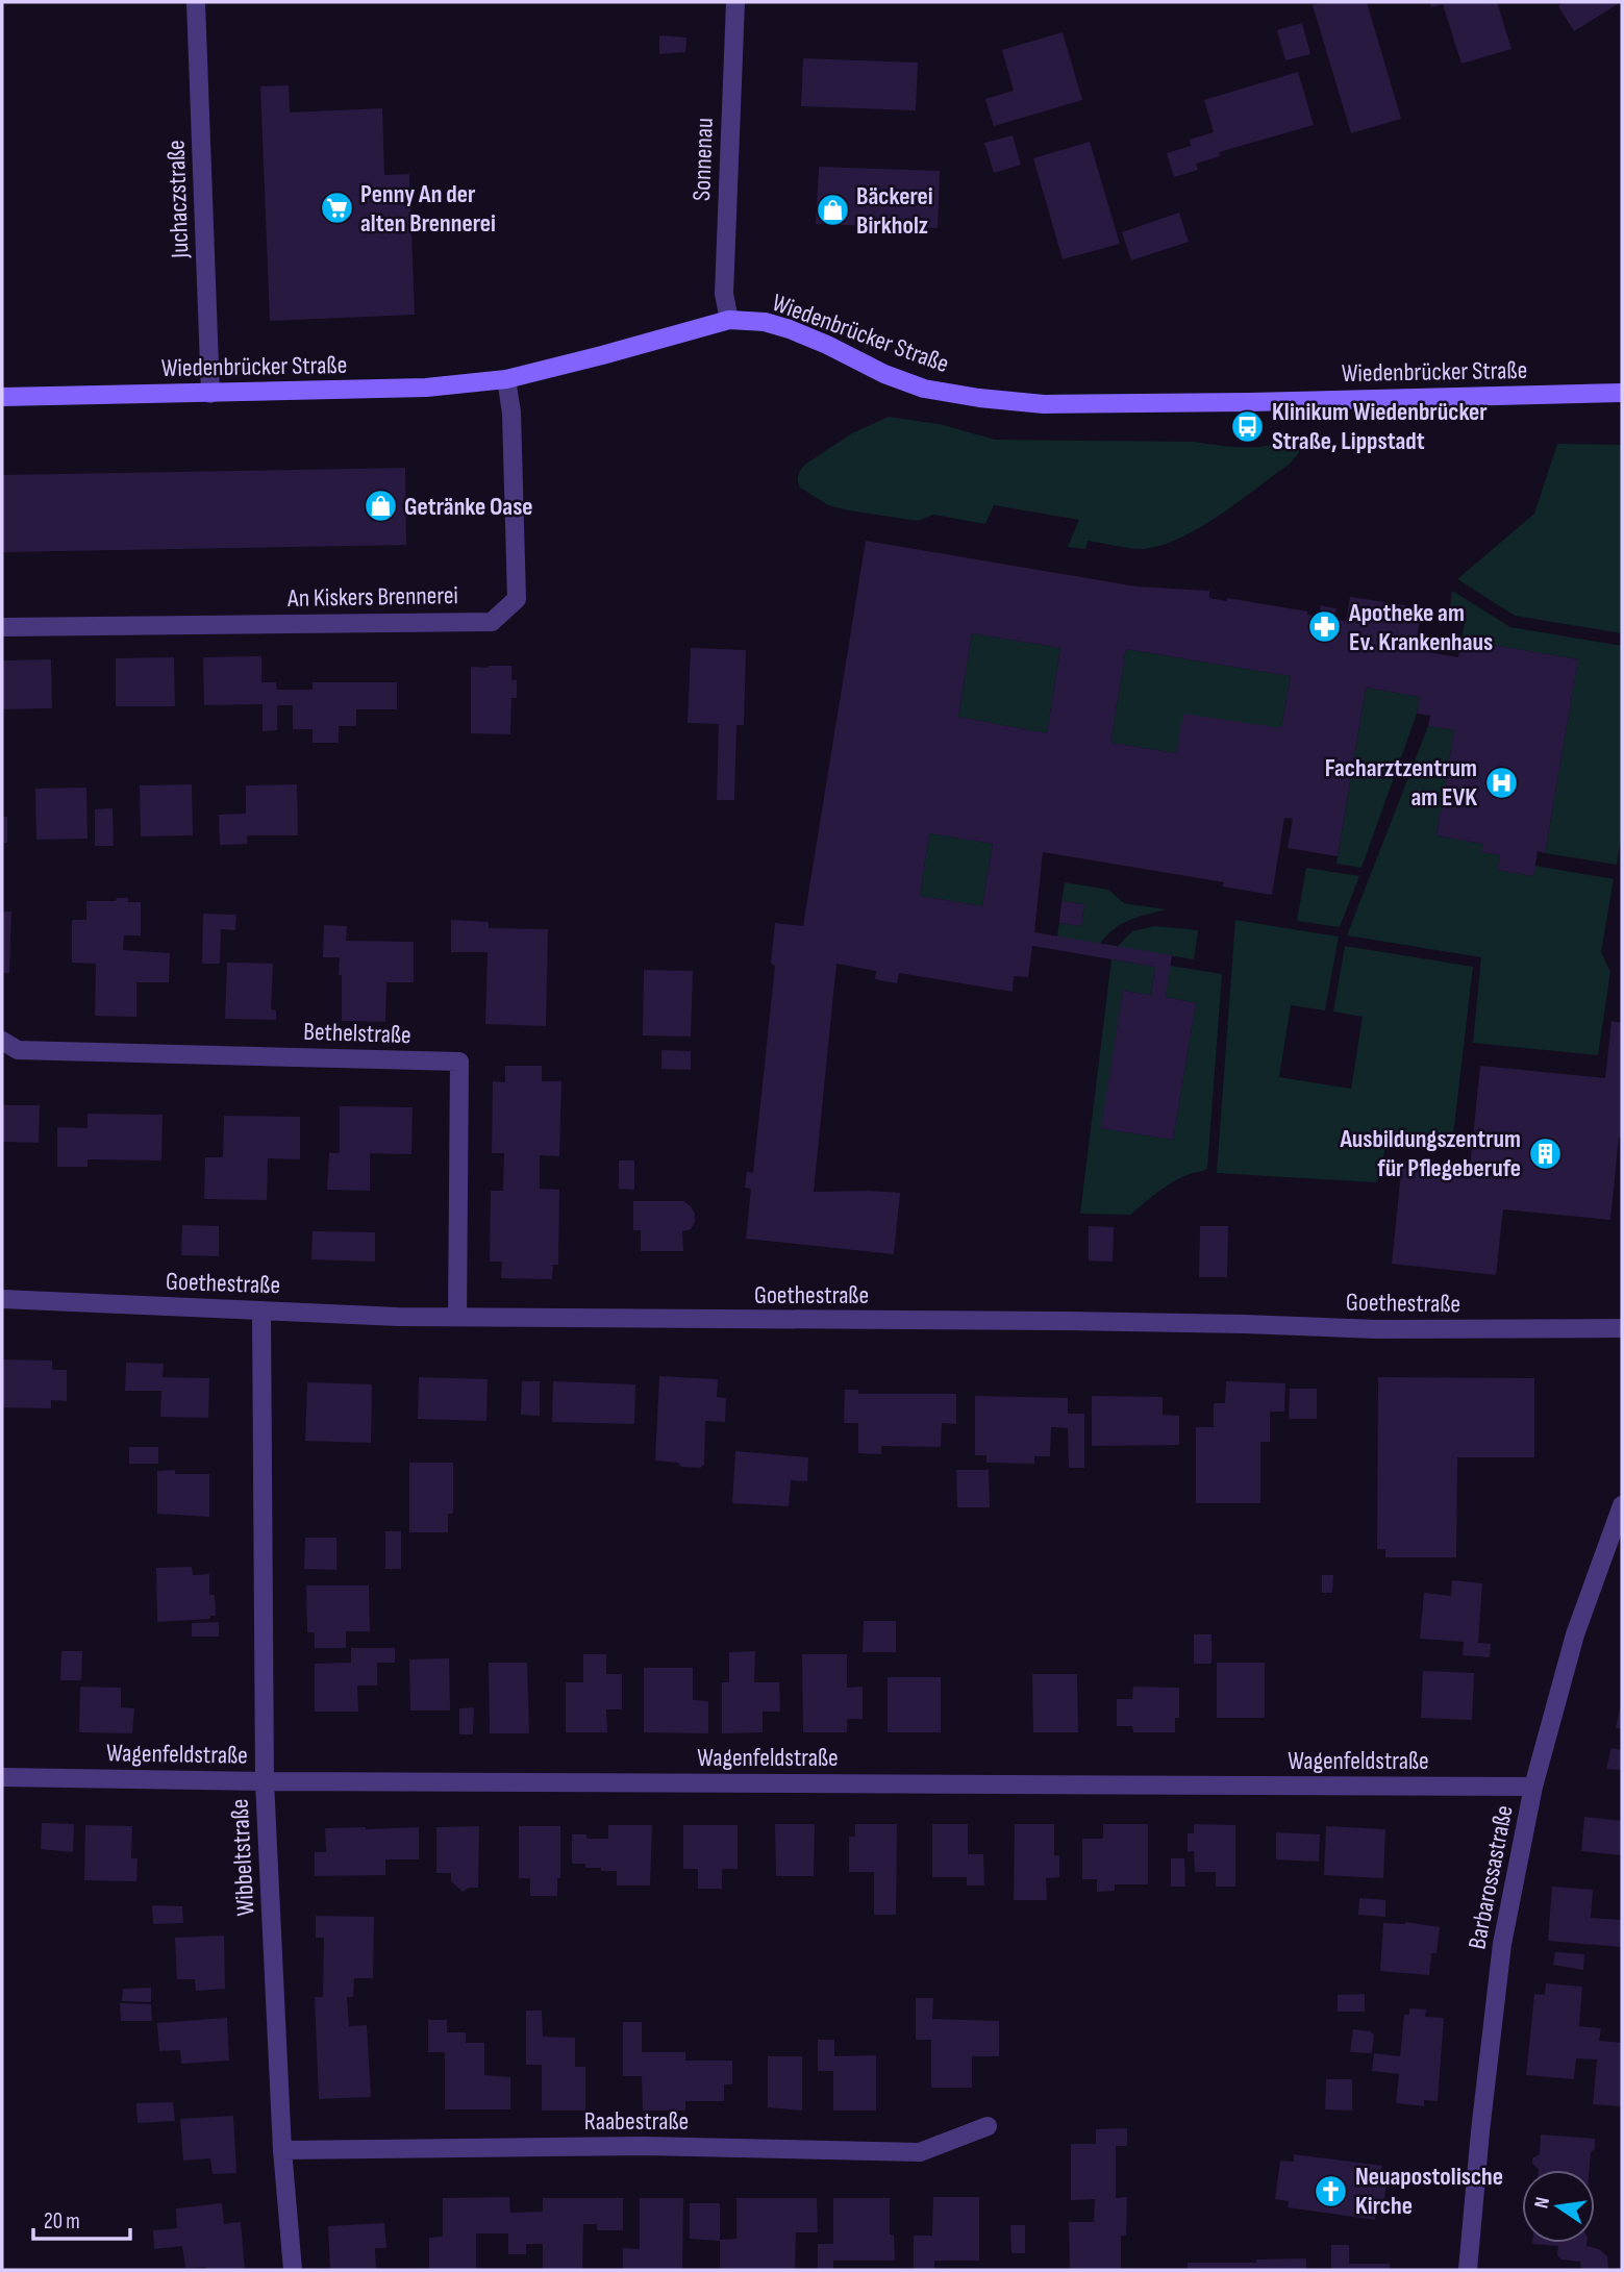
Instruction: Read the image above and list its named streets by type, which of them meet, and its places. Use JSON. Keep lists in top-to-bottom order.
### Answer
{
  "streets": {
    "street": [
      "Sonnenau",
      "Juchaczstraße",
      "Wiedenbrücker Straße",
      "An Kiskers Brennerei",
      "Bethelstraße",
      "Goethestraße",
      "Wagenfeldstraße",
      "Wibbeltstraße",
      "Barbarossastraße",
      "Raabestraße"
    ]
  },
  "crossings": [
    ["Sonnenau", "Wiedenbrücker Straße"],
    ["Juchaczstraße", "Wiedenbrücker Straße"],
    ["Wiedenbrücker Straße", "An Kiskers Brennerei"],
    ["Bethelstraße", "Goethestraße"],
    ["Goethestraße", "Wibbeltstraße"],
    ["Wagenfeldstraße", "Wibbeltstraße"],
    ["Wagenfeldstraße", "Barbarossastraße"],
    ["Wibbeltstraße", "Raabestraße"]
  ],
  "places": {
    "supermarket": ["Penny An der alten Brennerei"],
    "shop": ["Bäckerei Birkholz", "Getränke Oase"],
    "bus stop": ["Klinikum Wiedenbrücker Straße, Lippstadt"],
    "pharmacy": ["Apotheke am Ev. Krankenhaus"],
    "hospital": ["Facharztzentrum am EVK"],
    "building": ["Ausbildungszentrum für Pflegeberufe"],
    "church": ["Neuapostolische Kirche"]
  },
  "scale_bar": "20 m",
  "north": "left"
}
